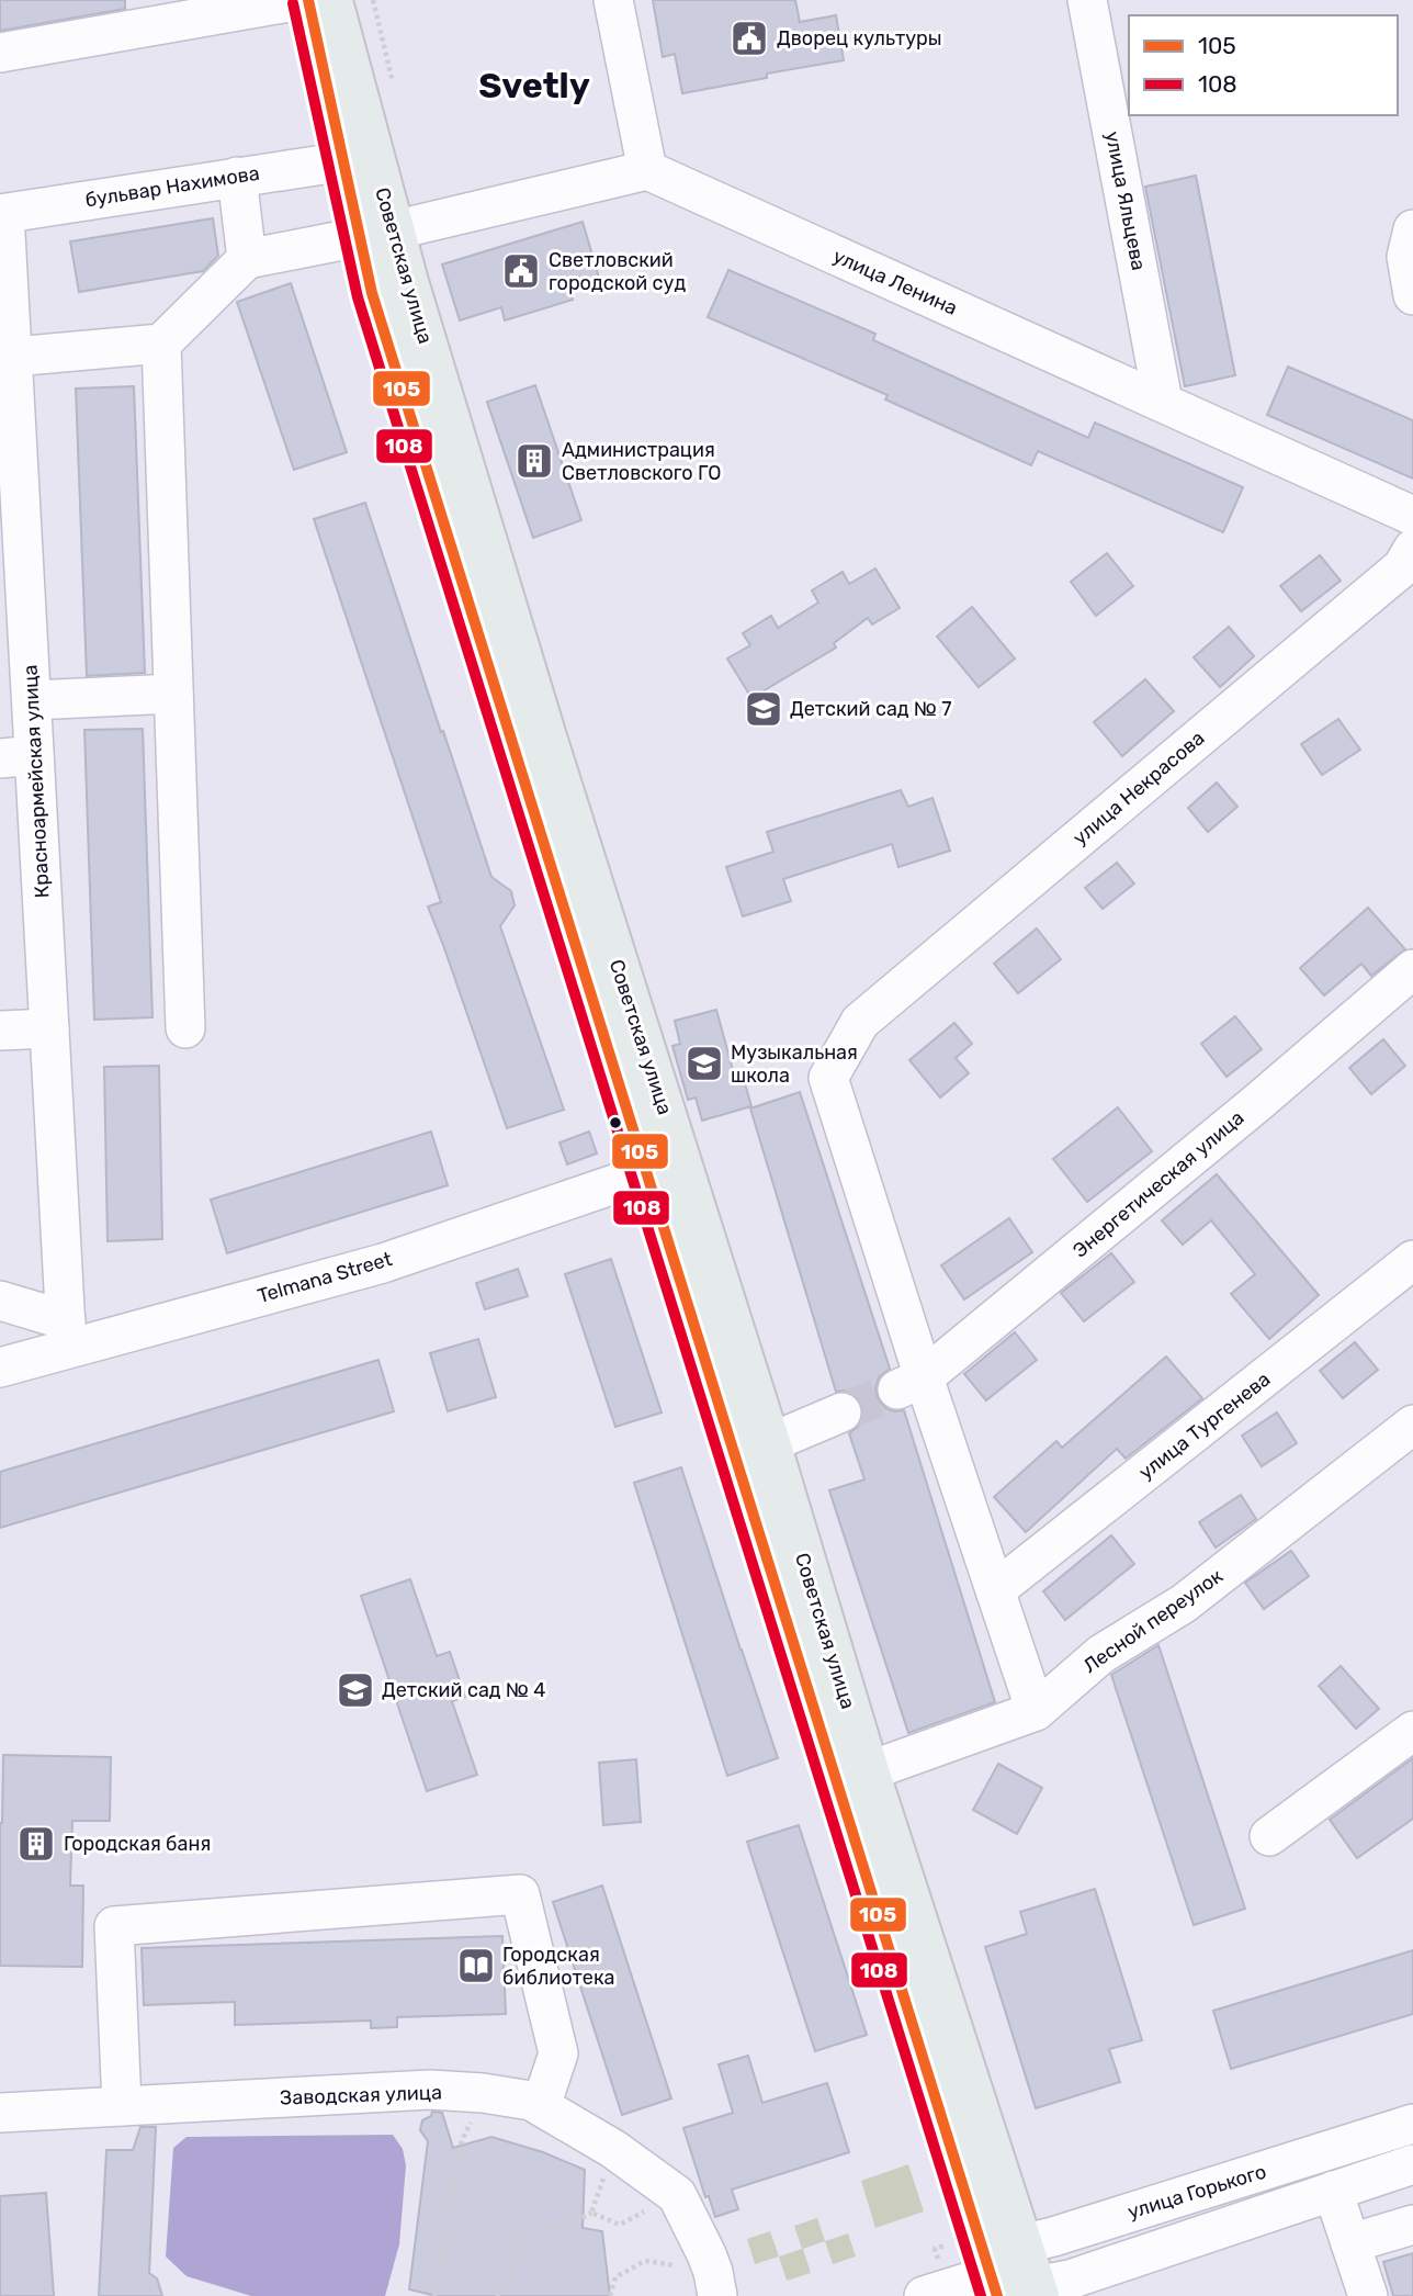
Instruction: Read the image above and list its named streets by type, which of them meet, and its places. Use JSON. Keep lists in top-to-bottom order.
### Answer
{
  "streets": {
    "main road": ["Советская улица", "улица Горького"],
    "street": [
      "бульвар Нахимова",
      "улица Яльцева",
      "улица Ленина",
      "Красноармейская улица",
      "улица Некрасова",
      "Энергетическая улица",
      "Telmana Street",
      "улица Тургенева",
      "Лесной переулок",
      "Заводская улица"
    ]
  },
  "crossings": [
    ["бульвар Нахимова", "Советская улица"],
    ["бульвар Нахимова", "Красноармейская улица"],
    ["улица Яльцева", "улица Ленина"],
    ["Советская улица", "Telmana Street"],
    ["Советская улица", "Лесной переулок"],
    ["Советская улица", "улица Горького"],
    ["Красноармейская улица", "Telmana Street"],
    ["улица Некрасова", "Энергетическая улица"]
  ],
  "districts": ["Svetly"],
  "places": {
    "public building": ["Дворец культуры", "Светловский городской суд"],
    "building": ["Администрация Светловского ГО", "Городская баня"],
    "school or university": ["Детский сад № 7", "Музыкальная школа", "Детский сад № 4"],
    "library": ["Городская библиотека"]
  },
  "lines": ["transit line 105", "transit line 108"],
  "legend": ["105", "108"]
}
